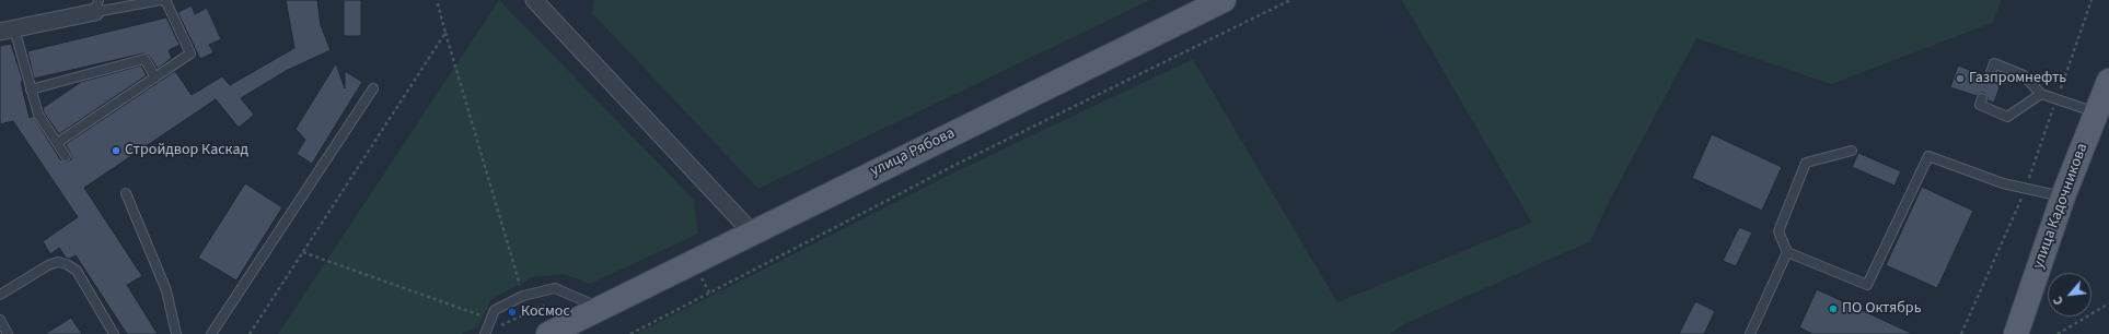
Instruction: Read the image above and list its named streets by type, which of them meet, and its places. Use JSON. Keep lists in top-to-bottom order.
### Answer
{
  "streets": {
    "main road": ["улица Рябова", "улица Кадочникова"]
  },
  "places": [
    "Газпромнефть",
    "Стройдвор Каскад",
    "ПО Октябрь",
    "Космос"
  ],
  "north": "bottom left"
}
